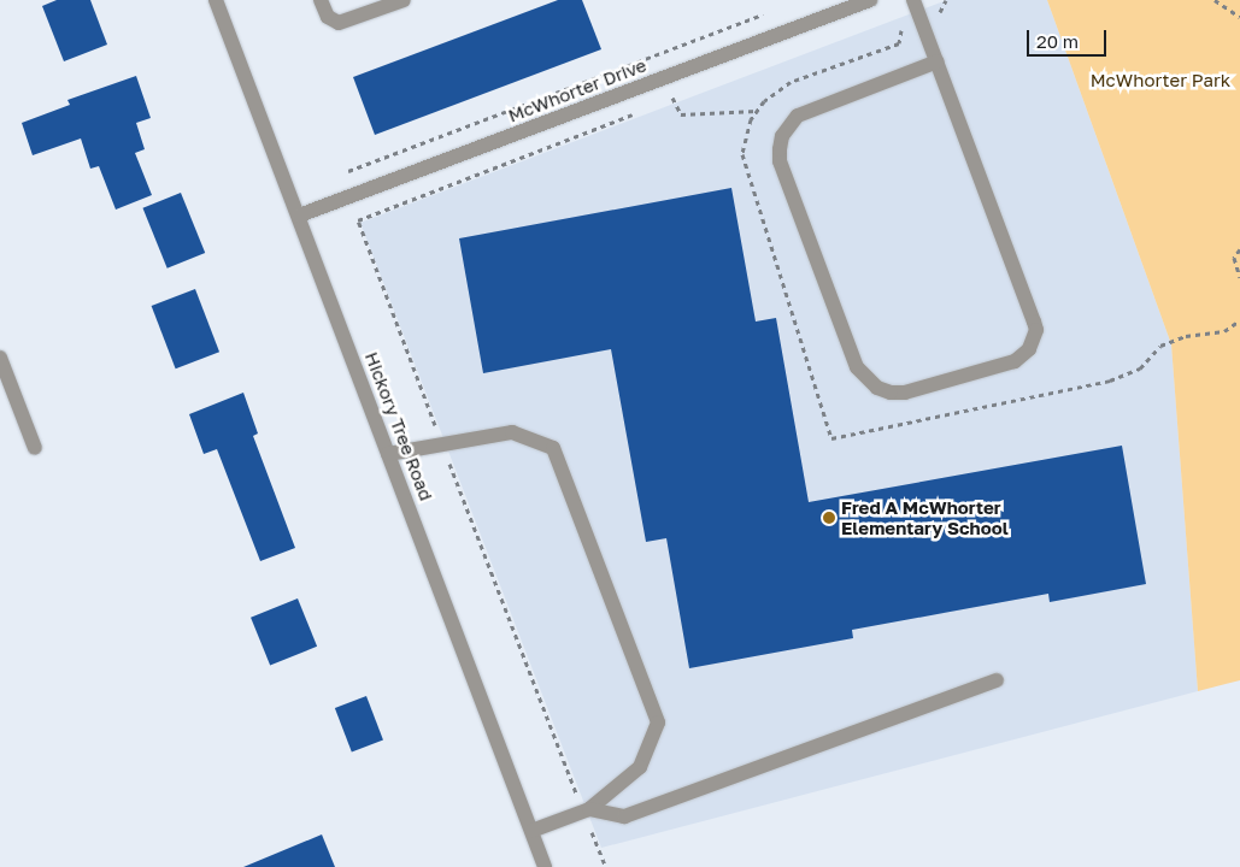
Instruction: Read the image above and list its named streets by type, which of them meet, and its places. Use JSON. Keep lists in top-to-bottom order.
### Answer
{
  "streets": {
    "street": ["McWhorter Drive", "Hickory Tree Road"]
  },
  "crossings": [
    ["McWhorter Drive", "Hickory Tree Road"]
  ],
  "parks": ["McWhorter Park"],
  "places": ["Fred A McWhorter Elementary School"],
  "scale_bar": "20 m"
}
